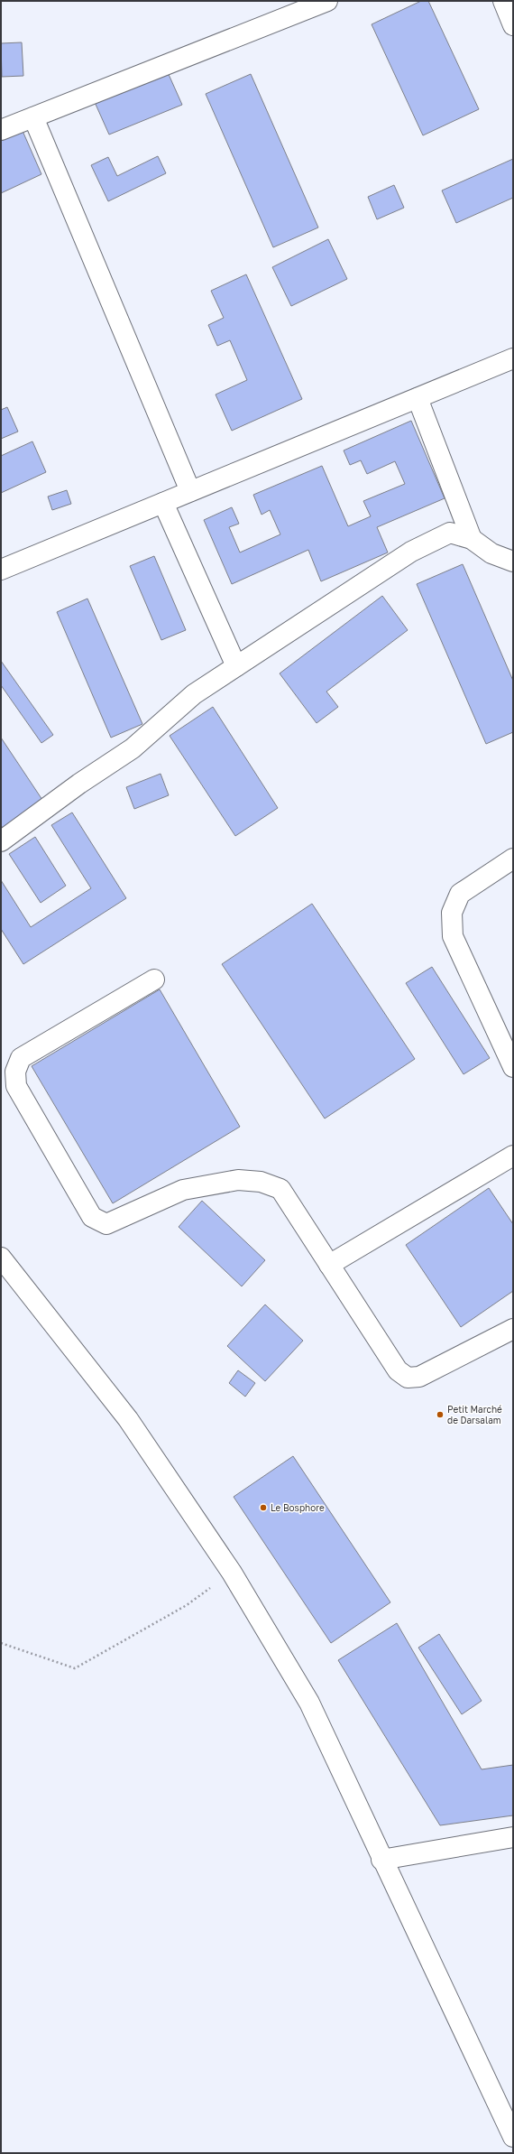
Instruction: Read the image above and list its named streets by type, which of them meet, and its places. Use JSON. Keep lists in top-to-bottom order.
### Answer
{
  "places": ["Petit Marché de Darsalam", "Le Bosphore"]
}
